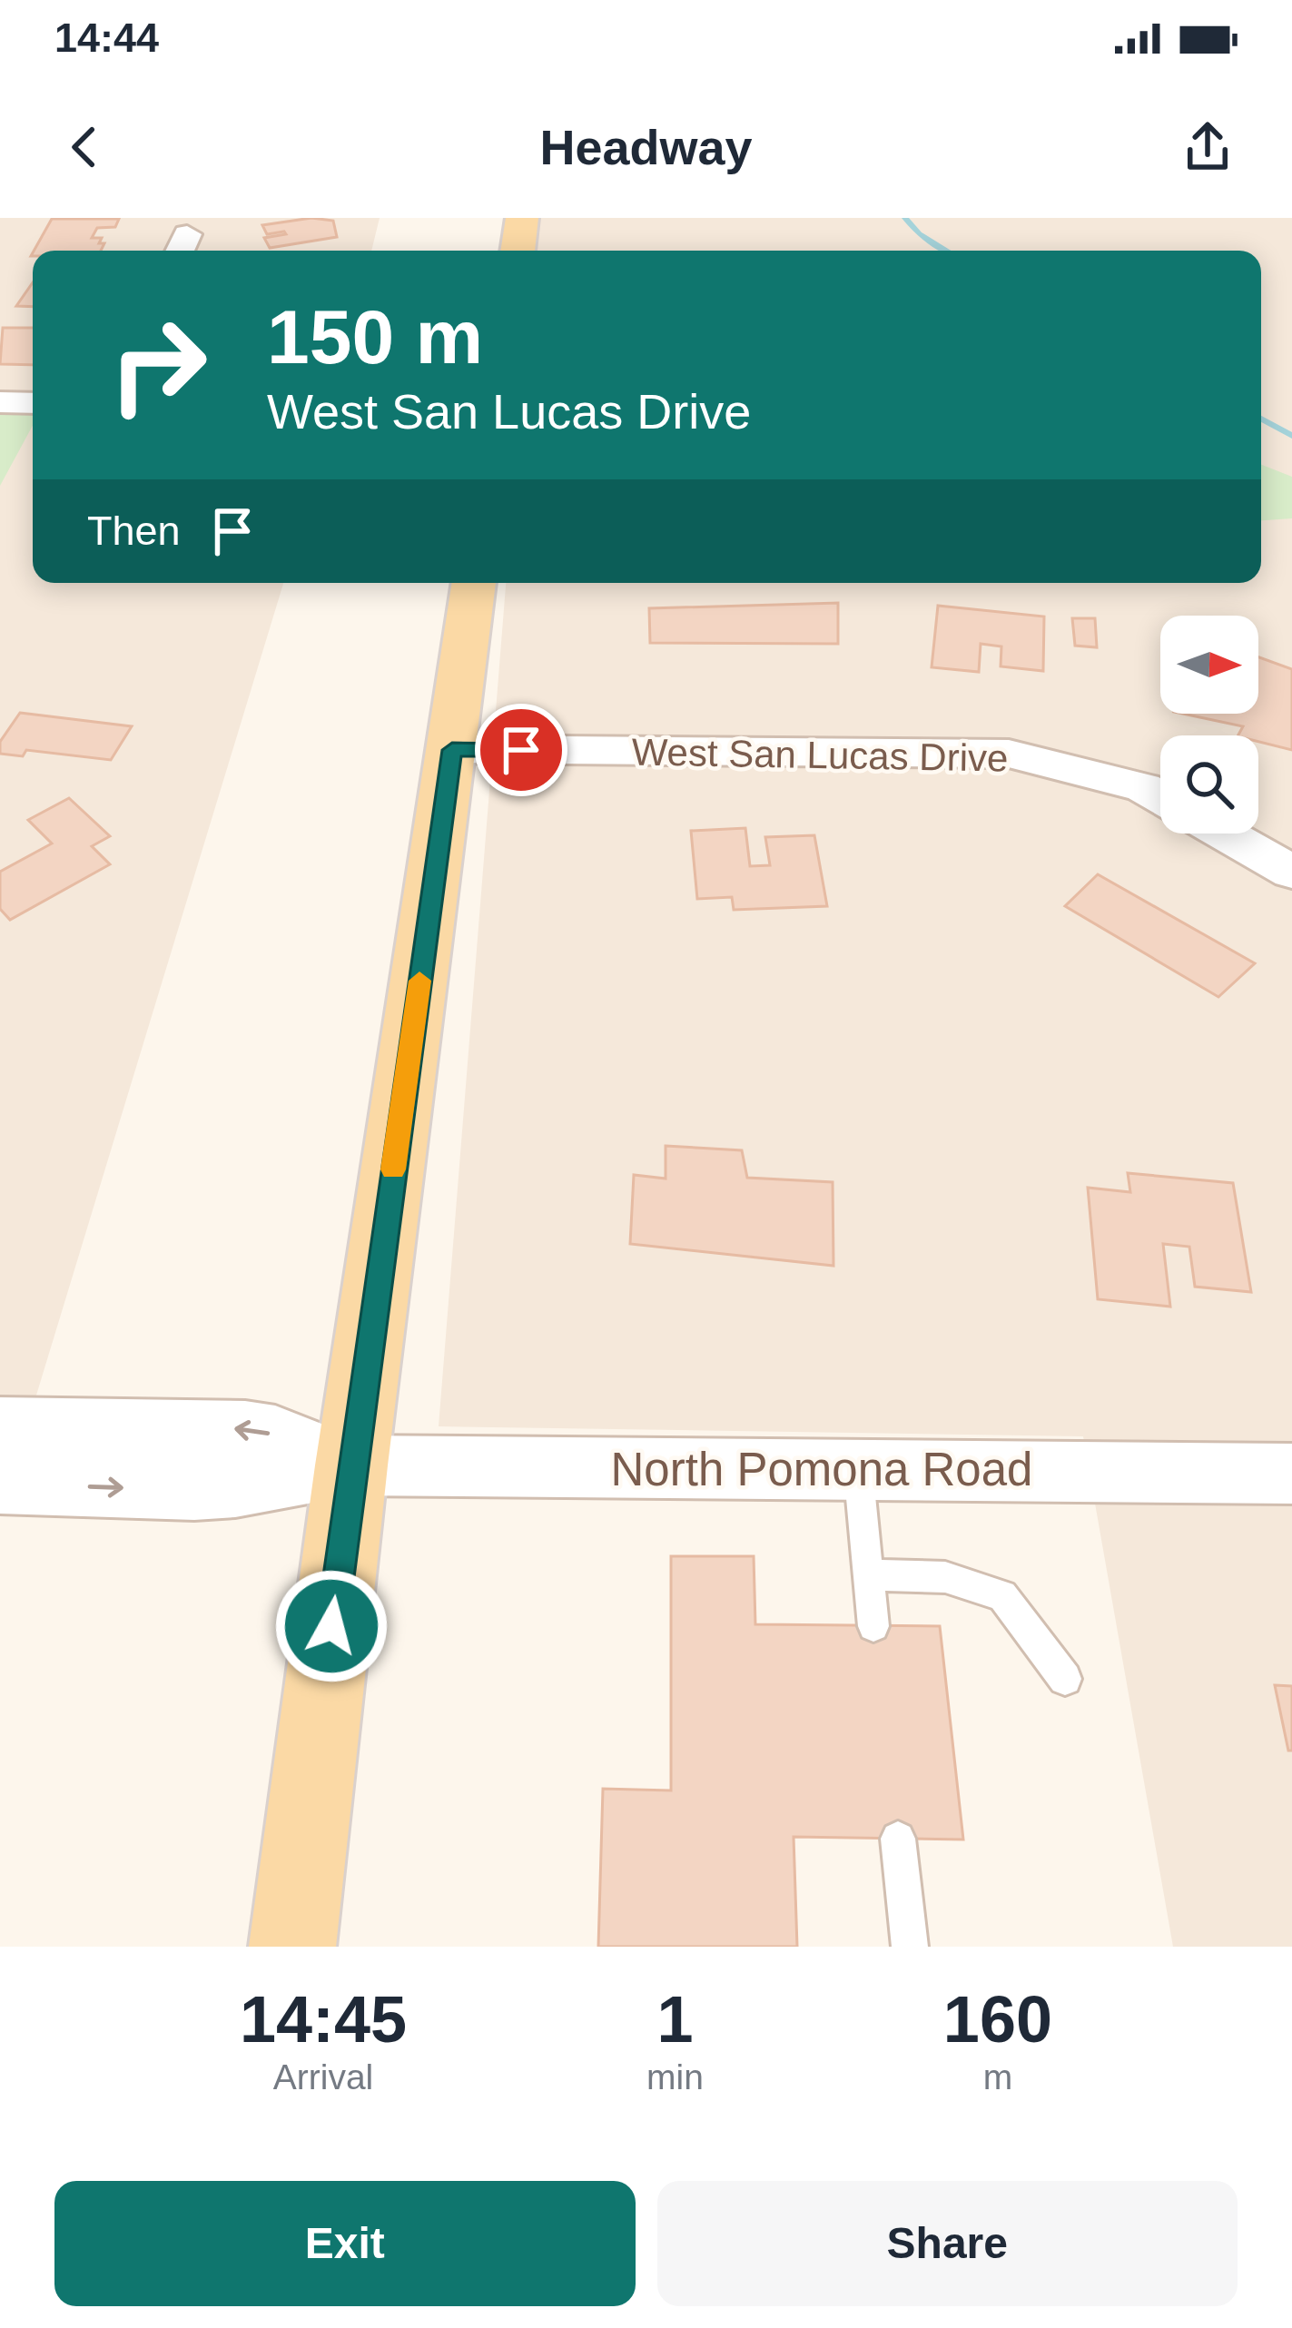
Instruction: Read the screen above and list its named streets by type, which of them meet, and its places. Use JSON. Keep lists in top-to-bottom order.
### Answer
{
  "streets": {
    "street": ["West San Lucas Drive", "North Pomona Road"]
  },
  "north": "right",
  "page": {
    "status": "14:44",
    "header": "Headway",
    "turn": ["150 m", "West San Lucas Drive"],
    "then": "Then",
    "eta": [
      "14:45",
      "Arrival",
      "1",
      "min",
      "160",
      "m"
    ],
    "buttons": ["Exit", "Share"]
  }
}
